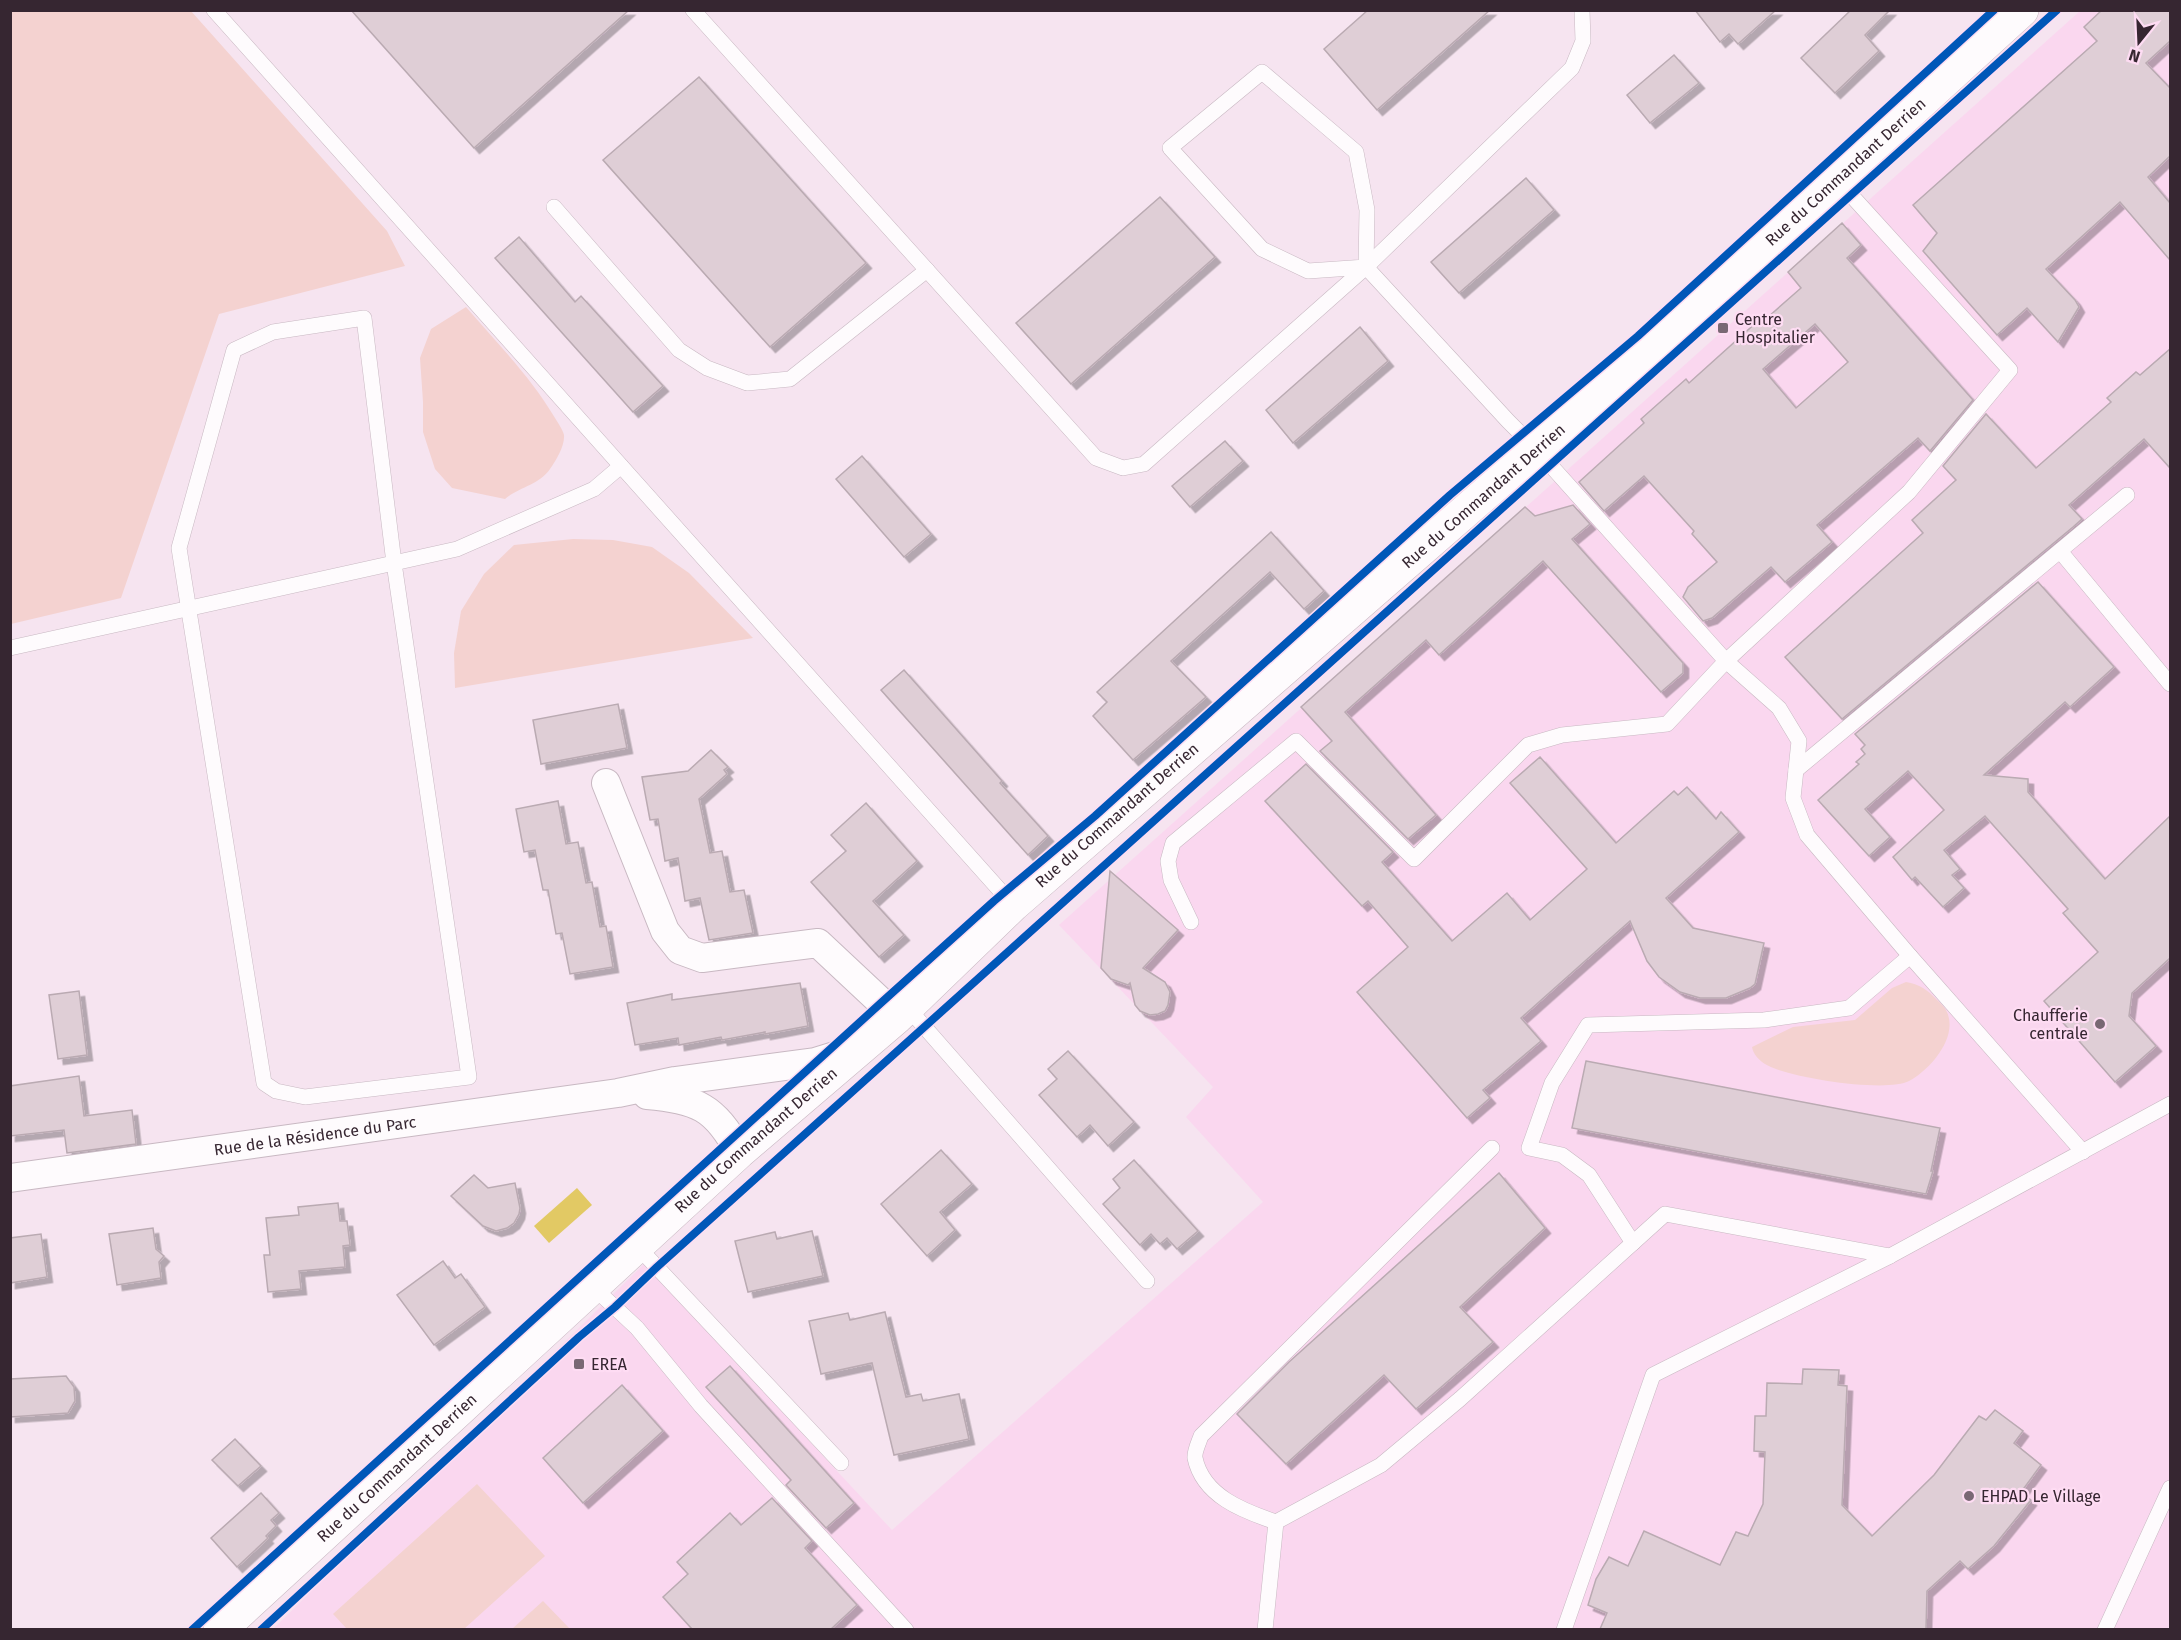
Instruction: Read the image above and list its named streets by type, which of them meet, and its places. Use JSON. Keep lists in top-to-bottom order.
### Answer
{
  "streets": {
    "main road": ["Rue du Commandant Derrien"],
    "street": ["Rue de la Résidence du Parc"]
  },
  "crossings": [
    ["Rue du Commandant Derrien", "Rue de la Résidence du Parc"]
  ],
  "places": {
    "transit": ["Centre Hospitalier", "EREA"],
    "other": ["Chaufferie centrale", "EHPAD Le Village"]
  },
  "north": "bottom"
}
